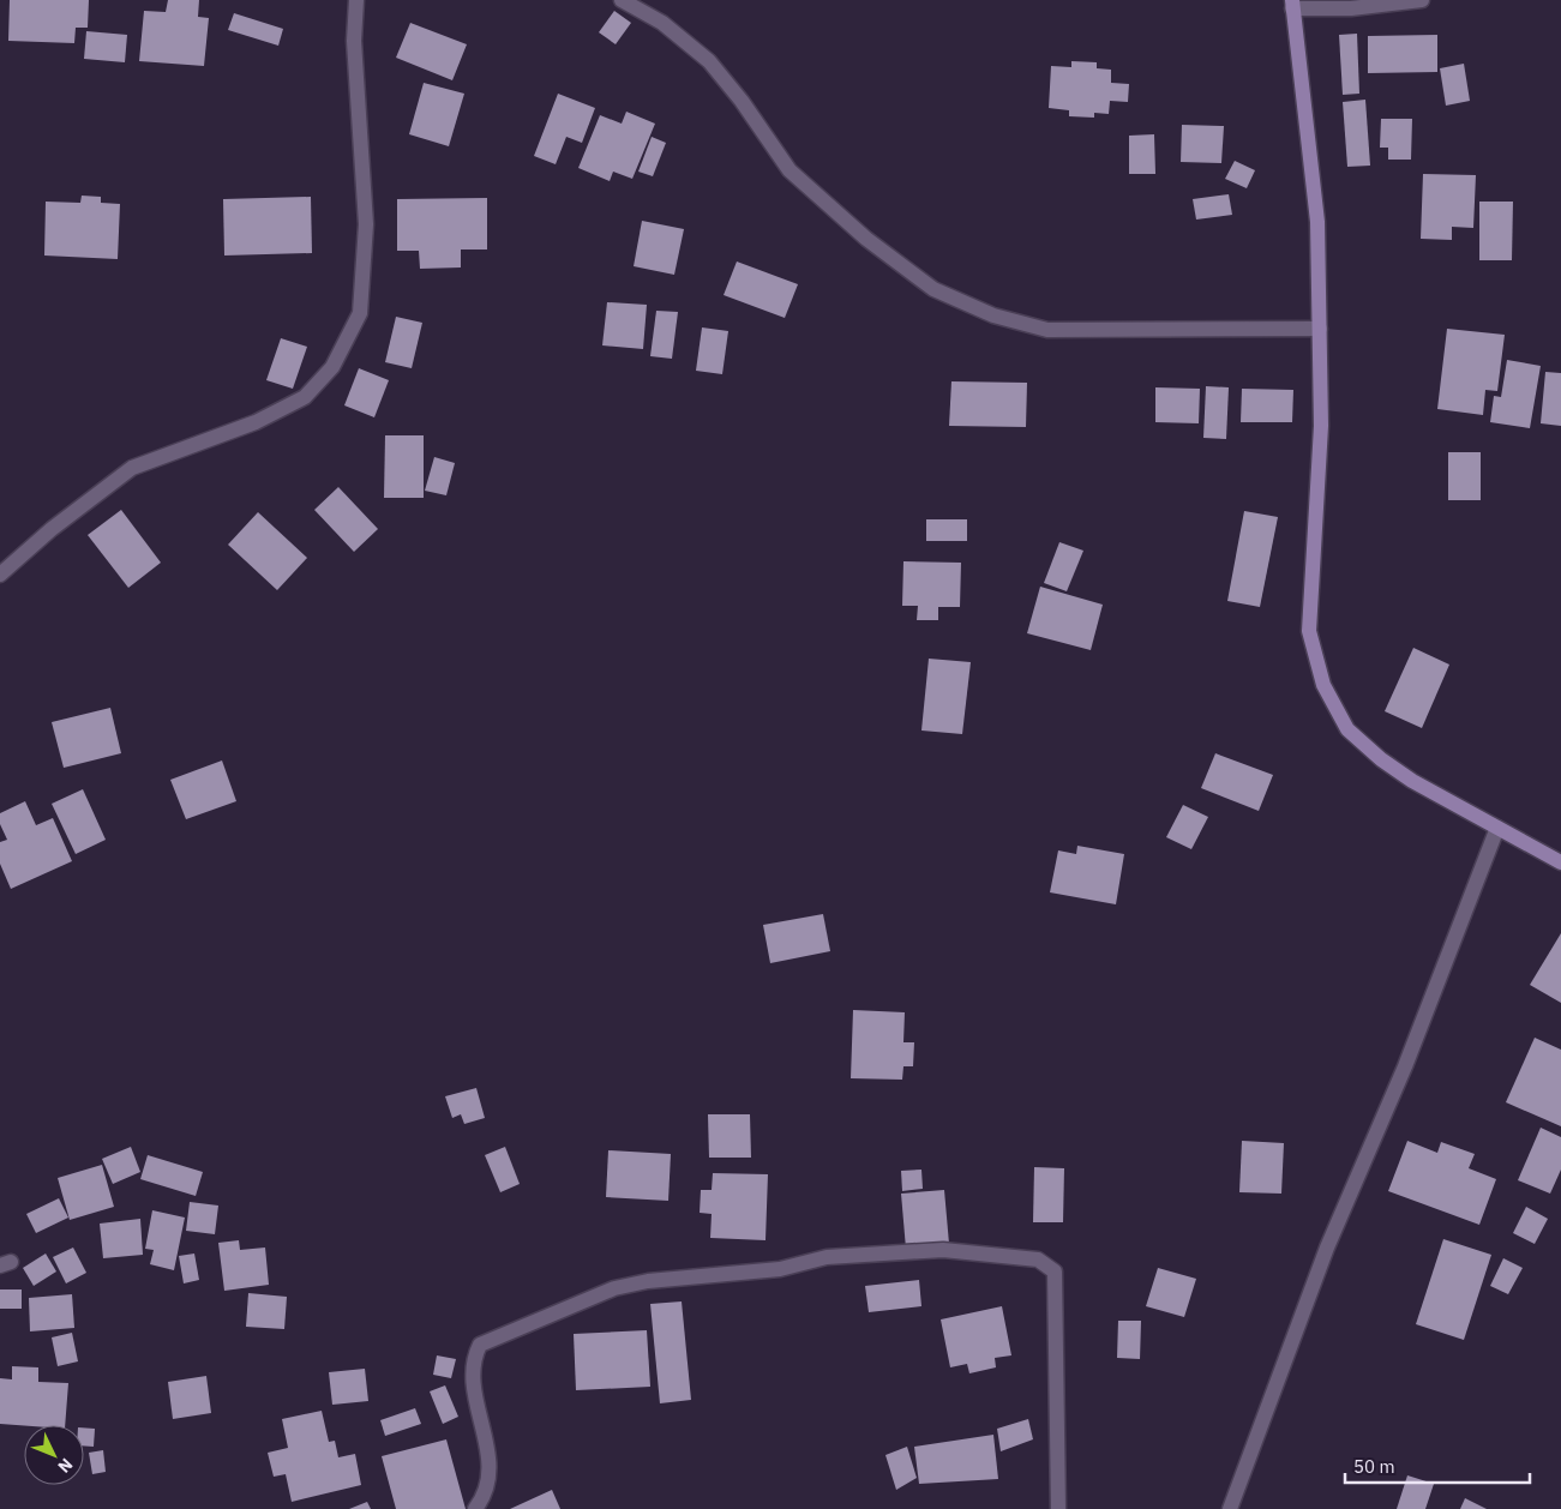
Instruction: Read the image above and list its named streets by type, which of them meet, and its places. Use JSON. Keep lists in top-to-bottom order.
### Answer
{
  "scale_bar": "50 m",
  "north": "bottom right"
}
